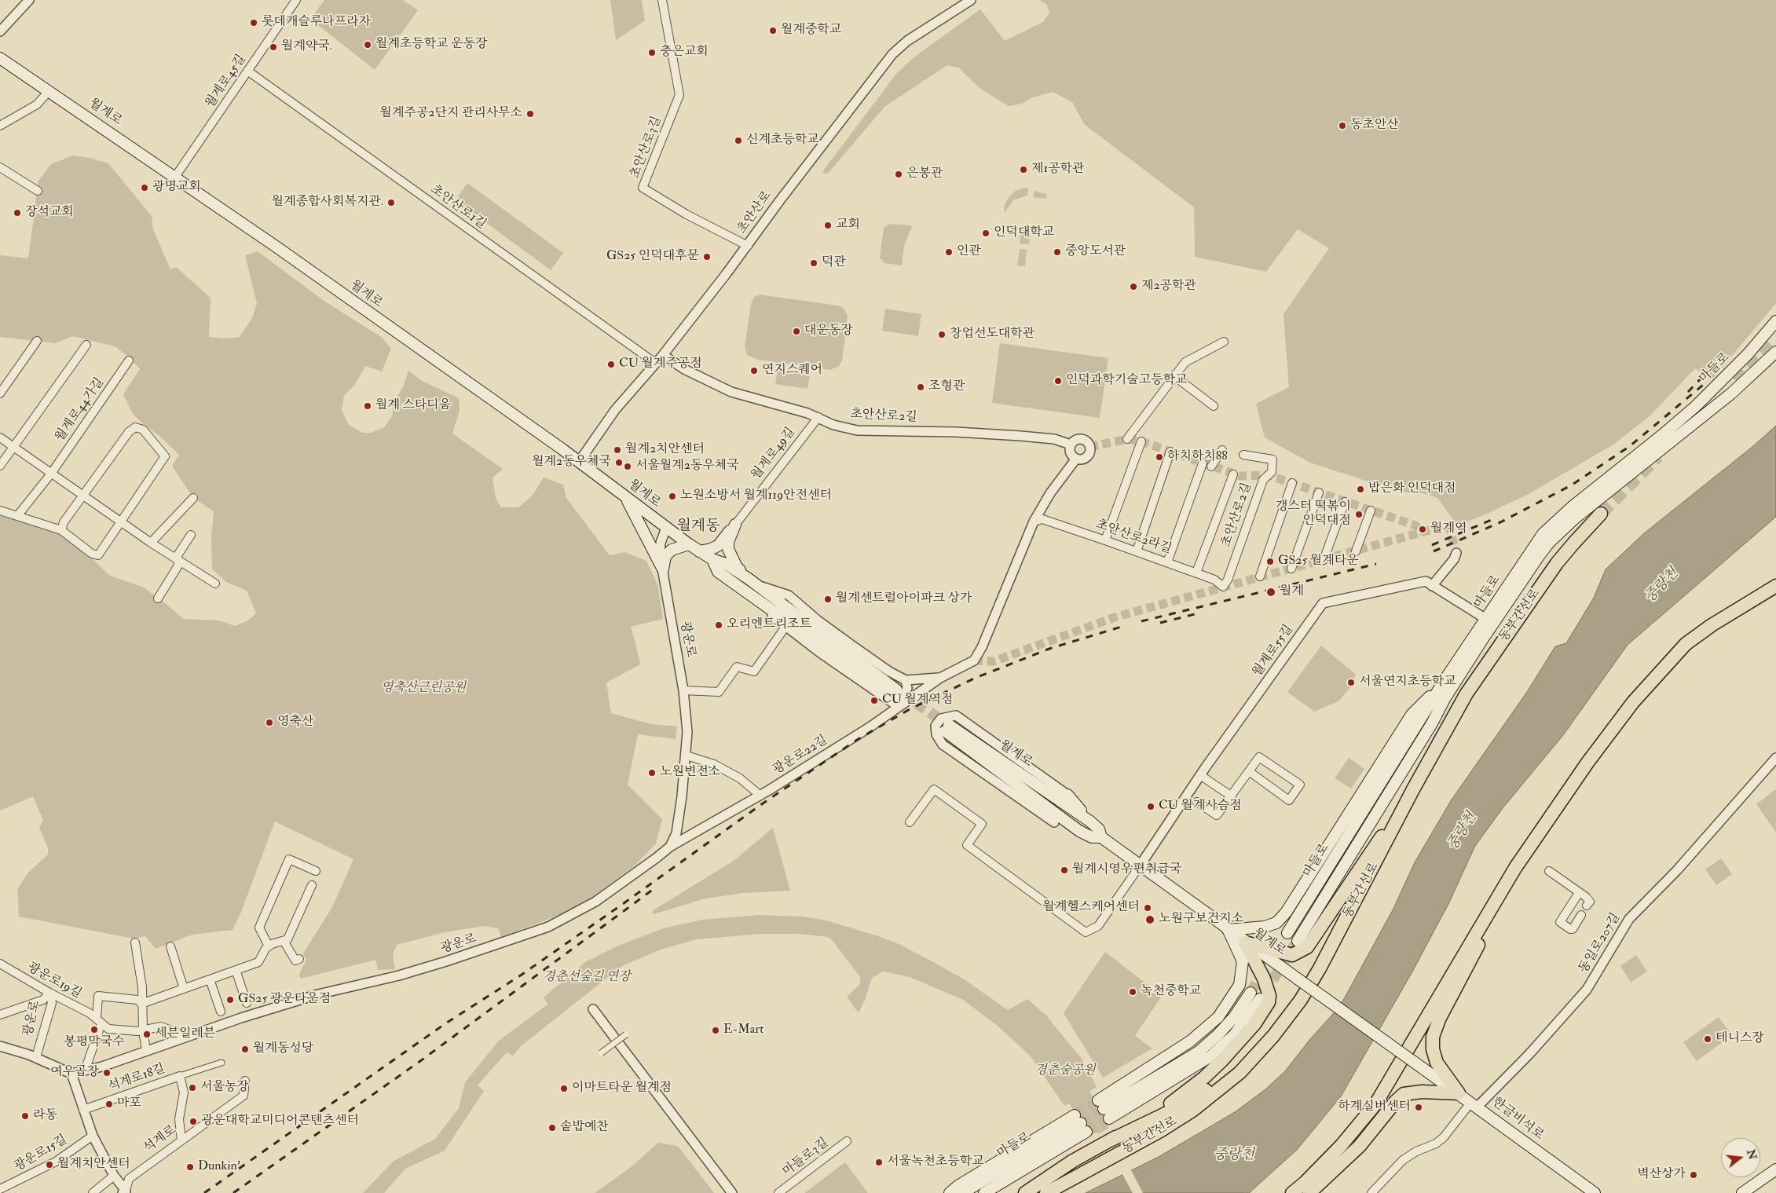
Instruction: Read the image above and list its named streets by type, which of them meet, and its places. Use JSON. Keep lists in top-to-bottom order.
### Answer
{
  "streets": {
    "highway": ["동부간선로"],
    "main road": ["월계로", "마들로", "한글비석로"],
    "street": [
      "월계로45길",
      "초안산로3길",
      "초안산로1길",
      "초안산로",
      "월계로44가길",
      "초안산로2길",
      "월계로49길",
      "초안산로2라길",
      "광운로",
      "월계로55길",
      "광운로22길",
      "동일로207길",
      "광운로19길",
      "석계로18길",
      "석계로",
      "광운로15길",
      "마들로3길"
    ]
  },
  "crossings": [
    ["월계로45길", "월계로"],
    ["월계로45길", "초안산로1길"],
    ["월계로", "초안산로"],
    ["월계로", "광운로"],
    ["월계로", "월계로55길"],
    ["월계로", "한글비석로"],
    ["초안산로3길", "초안산로"],
    ["초안산로1길", "초안산로"],
    ["초안산로", "초안산로2길"],
    ["마들로", "월계로55길"],
    ["초안산로2길", "월계로49길"],
    ["초안산로2길", "초안산로2라길"],
    ["광운로", "광운로22길"],
    ["광운로", "광운로19길"],
    ["광운로", "석계로"],
    ["동일로207길", "한글비석로"],
    ["석계로18길", "석계로"],
    ["석계로", "광운로15길"]
  ],
  "districts": ["월계동"],
  "water": ["중랑천"],
  "parks": ["영축산근린공원", "경춘선숲길 연장", "경춘숲공원"],
  "places": [
    "롯데캐슬루나프라자",
    "월계중학교",
    "월계초등학교 운동장",
    "월계약국.",
    "충은교회",
    "월계주공2단지 관리사무소",
    "동초안산",
    "신계초등학교",
    "제1공학관",
    "은봉관",
    "광명교회",
    "월계종합사회복지관.",
    "장석교회",
    "교회",
    "인덕대학교",
    "인관",
    "중앙도서관",
    "GS25 인덕대후문",
    "덕관",
    "제2공학관",
    "대운동장",
    "창업선도대학관",
    "CU 월계주공점",
    "연지스퀘어",
    "인덕과학기술고등학교",
    "조형관",
    "월계 스타디움",
    "월계2치안센터",
    "하치하치88",
    "월계2동우체국",
    "서울월계2동우체국",
    "밥은화 인덕대점",
    "노원소방서 월계119안전센터",
    "갱스터 떡볶이 인덕대점",
    "월계역",
    "GS25 월계타운",
    "월계",
    "월계센트럴아이파크 상가",
    "오리엔트리조트",
    "서울연지초등학교",
    "CU 월계역점",
    "영축산",
    "노원변전소",
    "CU 월계사슴점",
    "월계시영우편취급국",
    "월계헬스케어센터",
    "노원구보건지소",
    "녹천중학교",
    "GS25 광운타운점",
    "봉평막국수",
    "E-Mart",
    "세븐일레븐",
    "테니스장",
    "월계동성당",
    "여우곱창",
    "서울농장",
    "이마트타운 월계점",
    "마포",
    "하계실버센터",
    "라동",
    "광운대학교미디어콘텐츠센터",
    "솥밥예찬",
    "서울녹천초등학교",
    "월계치안센터",
    "Dunkin'",
    "벽산상가"
  ],
  "north": "right"
}
